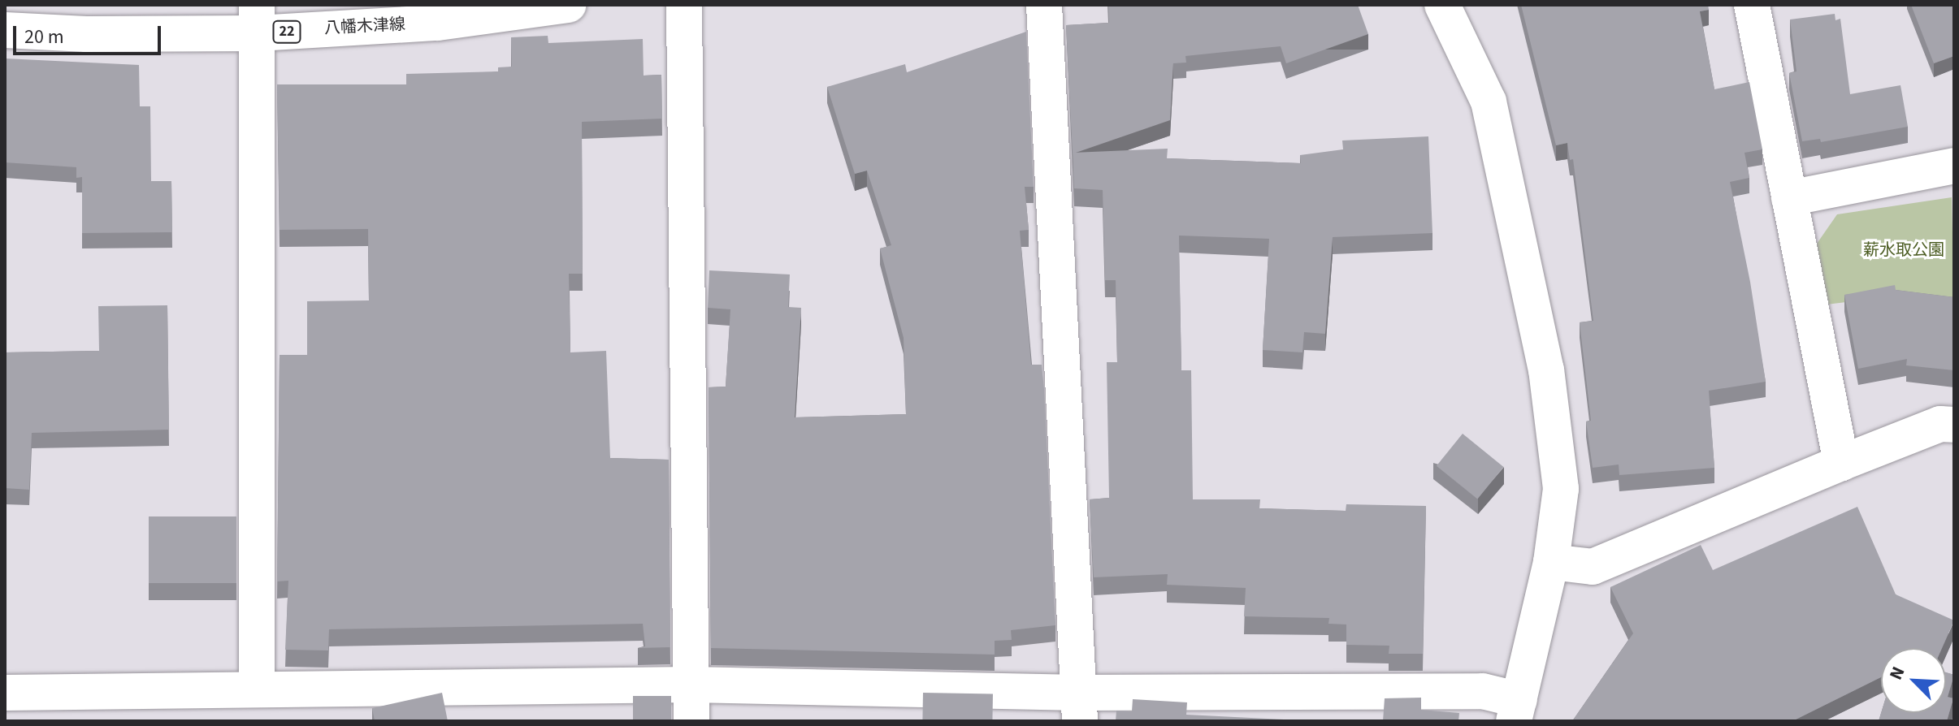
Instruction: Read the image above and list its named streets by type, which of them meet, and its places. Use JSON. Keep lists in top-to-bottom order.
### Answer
{
  "streets": {
    "street": ["八幡木津線", "22"]
  },
  "parks": ["薪水取公園"],
  "scale_bar": "20 m",
  "north": "top left"
}
